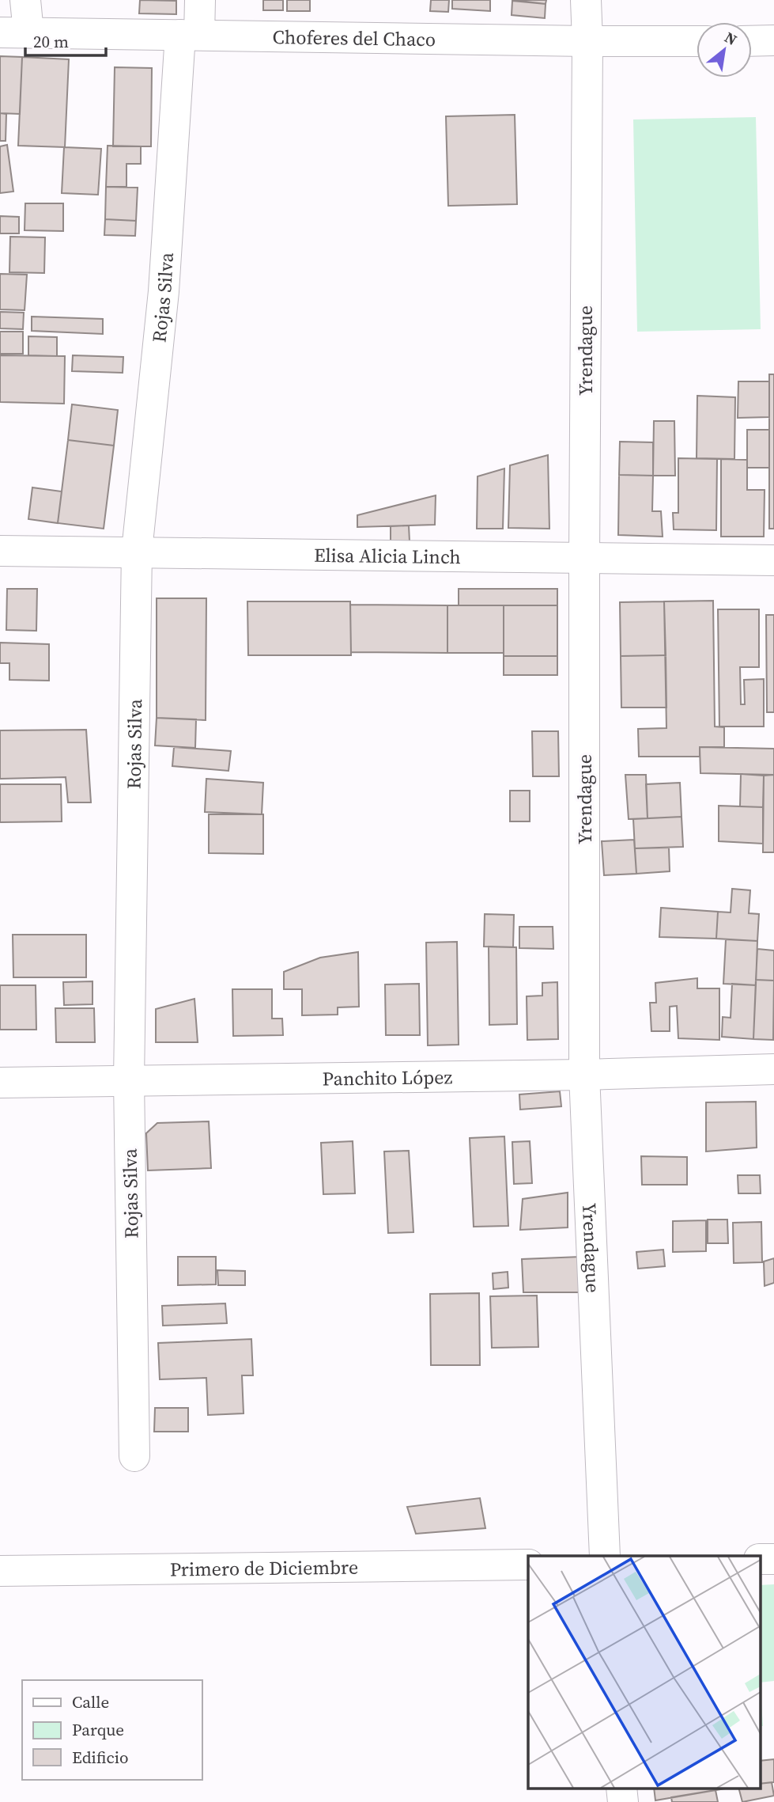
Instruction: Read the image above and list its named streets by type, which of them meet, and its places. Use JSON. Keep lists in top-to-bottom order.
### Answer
{
  "streets": {
    "street": [
      "Choferes del Chaco",
      "Rojas Silva",
      "Yrendague",
      "Elisa Alicia Linch",
      "Panchito López",
      "Primero de Diciembre"
    ]
  },
  "crossings": [
    ["Choferes del Chaco", "Rojas Silva"],
    ["Choferes del Chaco", "Yrendague"],
    ["Rojas Silva", "Elisa Alicia Linch"],
    ["Rojas Silva", "Panchito López"],
    ["Yrendague", "Elisa Alicia Linch"],
    ["Yrendague", "Panchito López"]
  ],
  "legend": ["Calle", "Parque", "Edificio"],
  "scale_bar": "20 m",
  "north": "top right"
}
